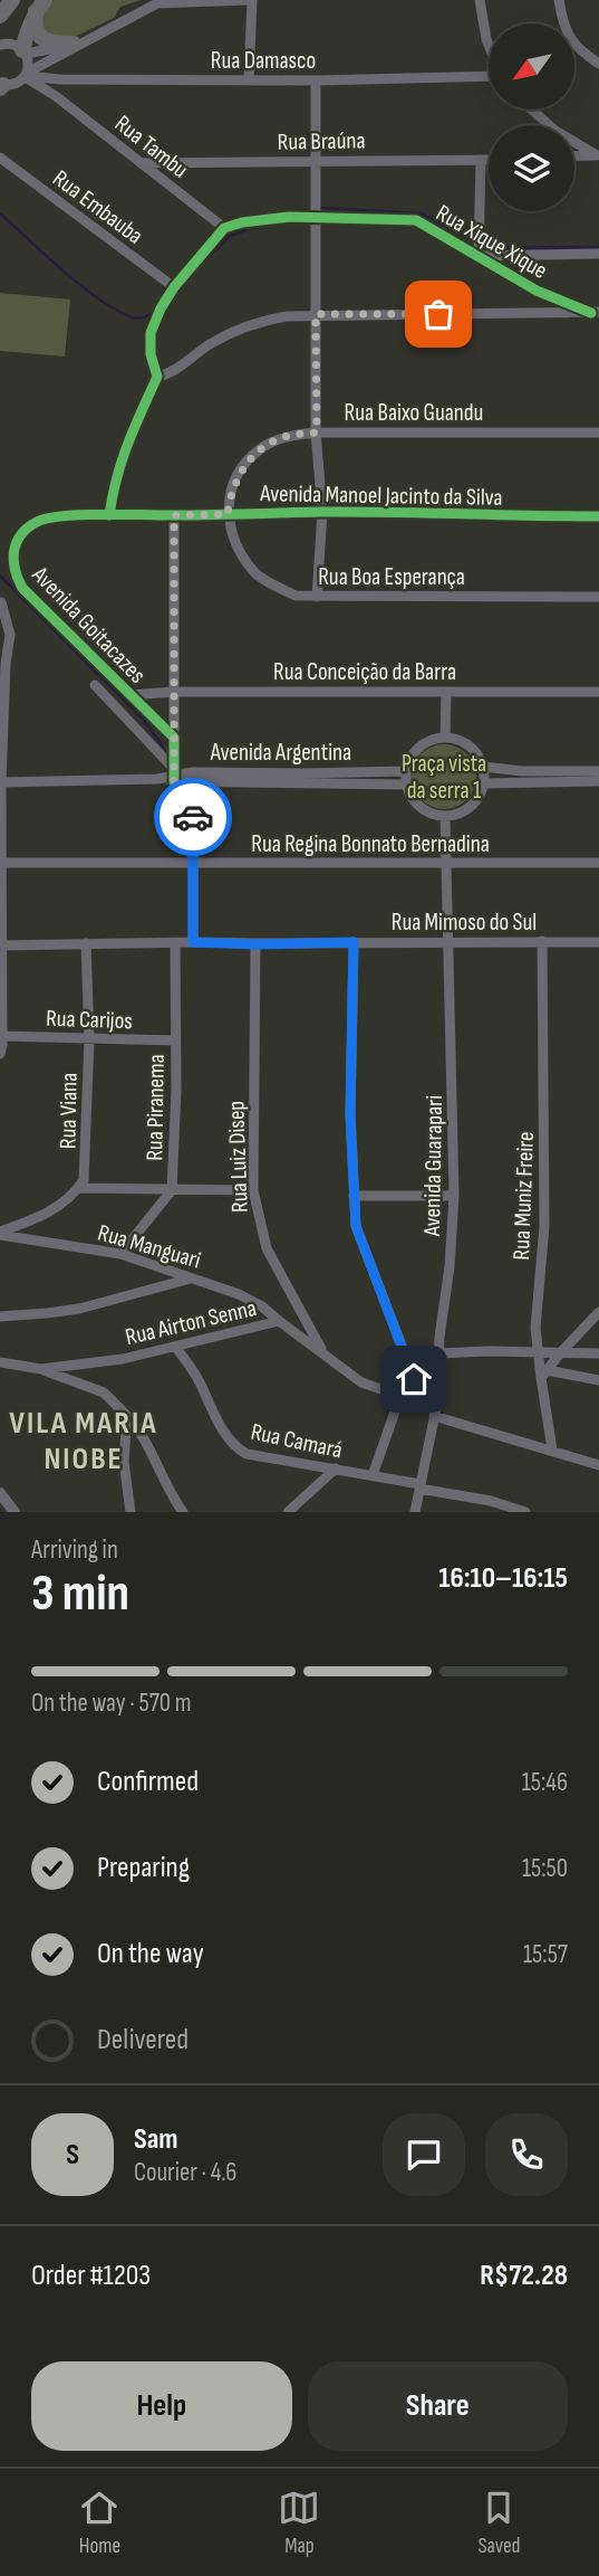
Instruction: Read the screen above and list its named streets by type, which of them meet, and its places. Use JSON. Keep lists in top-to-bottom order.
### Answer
{
  "streets": {
    "street": [
      "Rua Damasco",
      "Rua Braúna",
      "Rua Tambu",
      "Rua Embauba",
      "Rua Xique Xique",
      "Rua Baixo Guandu",
      "Avenida Manoel Jacinto da Silva",
      "Rua Boa Esperança",
      "Avenida Goitacazes",
      "Rua Conceição da Barra",
      "Avenida Argentina",
      "Rua Regina Bonnato Bernadina",
      "Rua Mimoso do Sul",
      "Rua Carijos",
      "Rua Piranema",
      "Rua Viana",
      "Rua Luiz Disep",
      "Avenida Guarapari",
      "Rua Muniz Freire",
      "Rua Manguari",
      "Rua Airton Senna",
      "Rua Camará"
    ]
  },
  "crossings": [
    ["Rua Damasco", "Rua Tambu"],
    ["Rua Braúna", "Rua Tambu"],
    ["Rua Tambu", "Rua Xique Xique"],
    ["Rua Baixo Guandu", "Avenida Manoel Jacinto da Silva"],
    ["Rua Baixo Guandu", "Rua Boa Esperança"],
    ["Avenida Manoel Jacinto da Silva", "Rua Boa Esperança"],
    ["Avenida Manoel Jacinto da Silva", "Avenida Goitacazes"],
    ["Avenida Goitacazes", "Rua Conceição da Barra"],
    ["Avenida Argentina", "Avenida Guarapari"],
    ["Rua Regina Bonnato Bernadina", "Avenida Guarapari"],
    ["Rua Mimoso do Sul", "Rua Piranema"],
    ["Rua Mimoso do Sul", "Rua Viana"],
    ["Rua Mimoso do Sul", "Rua Luiz Disep"],
    ["Rua Mimoso do Sul", "Avenida Guarapari"],
    ["Rua Mimoso do Sul", "Rua Muniz Freire"],
    ["Rua Carijos", "Rua Piranema"],
    ["Rua Carijos", "Rua Viana"],
    ["Rua Piranema", "Rua Manguari"],
    ["Rua Luiz Disep", "Rua Airton Senna"],
    ["Avenida Guarapari", "Rua Airton Senna"],
    ["Avenida Guarapari", "Rua Camará"],
    ["Rua Muniz Freire", "Rua Airton Senna"],
    ["Rua Manguari", "Rua Airton Senna"],
    ["Rua Airton Senna", "Rua Camará"]
  ],
  "districts": ["VILA MARIA NIOBE"],
  "parks": ["Praça vista da serra 1"],
  "north": "bottom left",
  "page": {
    "heading": ["3 min", "Arriving in", "16:10–16:15"],
    "panel": [
      "Sam",
      "Courier · 4.6",
      "Order #1203",
      "R$72.28"
    ],
    "bar": "On the way · 570 m",
    "list": [
      ["Confirmed", "15:46"],
      ["Preparing", "15:50"],
      ["On the way", "15:57"],
      "Delivered"
    ],
    "round": "S",
    "buttons": ["Help", "Share"],
    "tabs": ["Home", "Map", "Saved"]
  }
}
